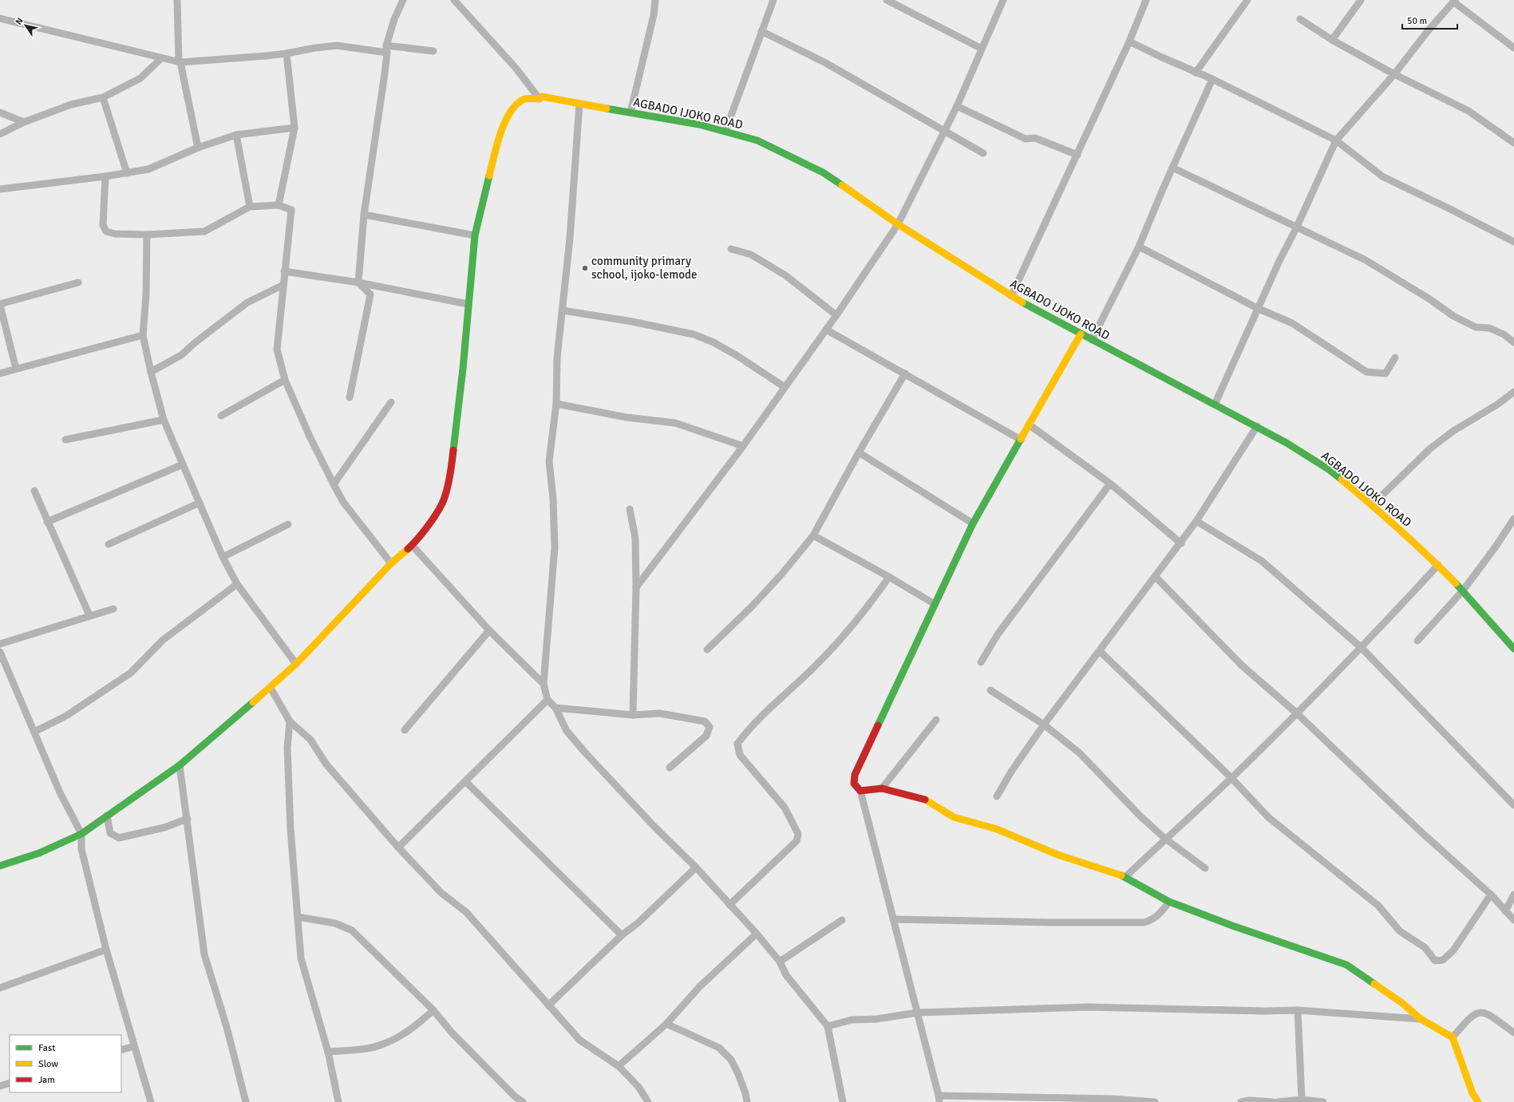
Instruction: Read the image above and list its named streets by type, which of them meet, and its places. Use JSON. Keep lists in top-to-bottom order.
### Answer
{
  "streets": {
    "street": ["AGBADO IJOKO ROAD"]
  },
  "places": ["community primary school, ijoko-lemode"],
  "legend": ["Fast", "Slow", "Jam"],
  "scale_bar": "50 m",
  "north": "top left"
}
